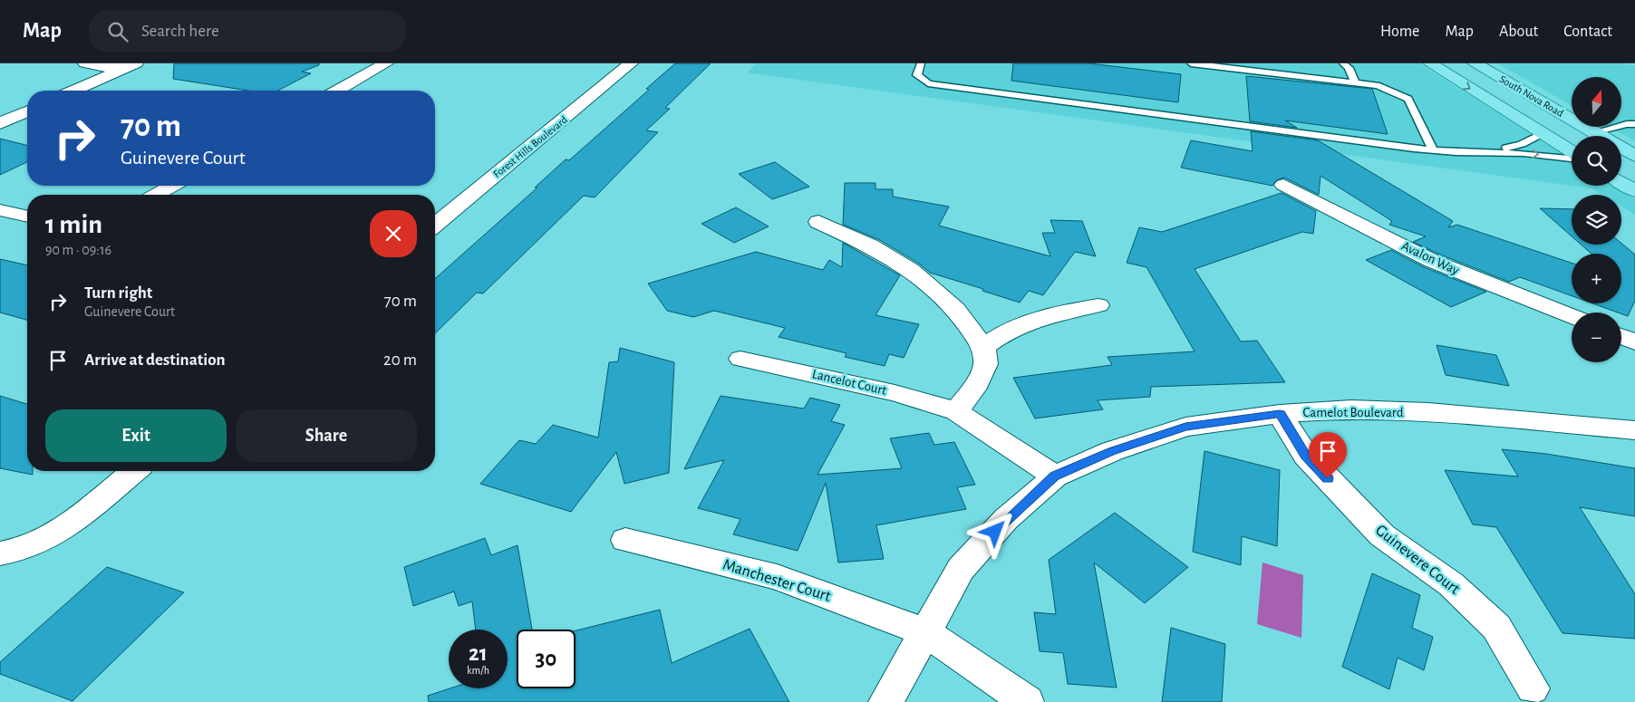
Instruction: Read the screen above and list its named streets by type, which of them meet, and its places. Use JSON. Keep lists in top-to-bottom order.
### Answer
{
  "streets": {
    "main road": ["South Nova Road"],
    "street": [
      "Forest Hills Boulevard",
      "Avalon Way",
      "Lancelot Court",
      "Camelot Boulevard",
      "Guinevere Court",
      "Manchester Court"
    ]
  },
  "crossings": [
    ["Lancelot Court", "Camelot Boulevard"],
    ["Camelot Boulevard", "Guinevere Court"],
    ["Camelot Boulevard", "Manchester Court"]
  ],
  "north": "top",
  "page": {
    "header": "Map",
    "search": "Search here",
    "nav": [
      "Home",
      "Map",
      "About",
      "Contact"
    ],
    "map_buttons": ["+", "−"],
    "turn": ["70 m", "Guinevere Court"],
    "heading": ["1 min", "90 m · 09:16"],
    "list": [
      {
        "name": "Turn right",
        "note": "Guinevere Court",
        "value": "70 m"
      },
      {
        "name": "Arrive at destination",
        "value": "20 m"
      }
    ],
    "buttons": ["Exit", "Share"],
    "speed": "21 km/h",
    "limit": "30"
  }
}
